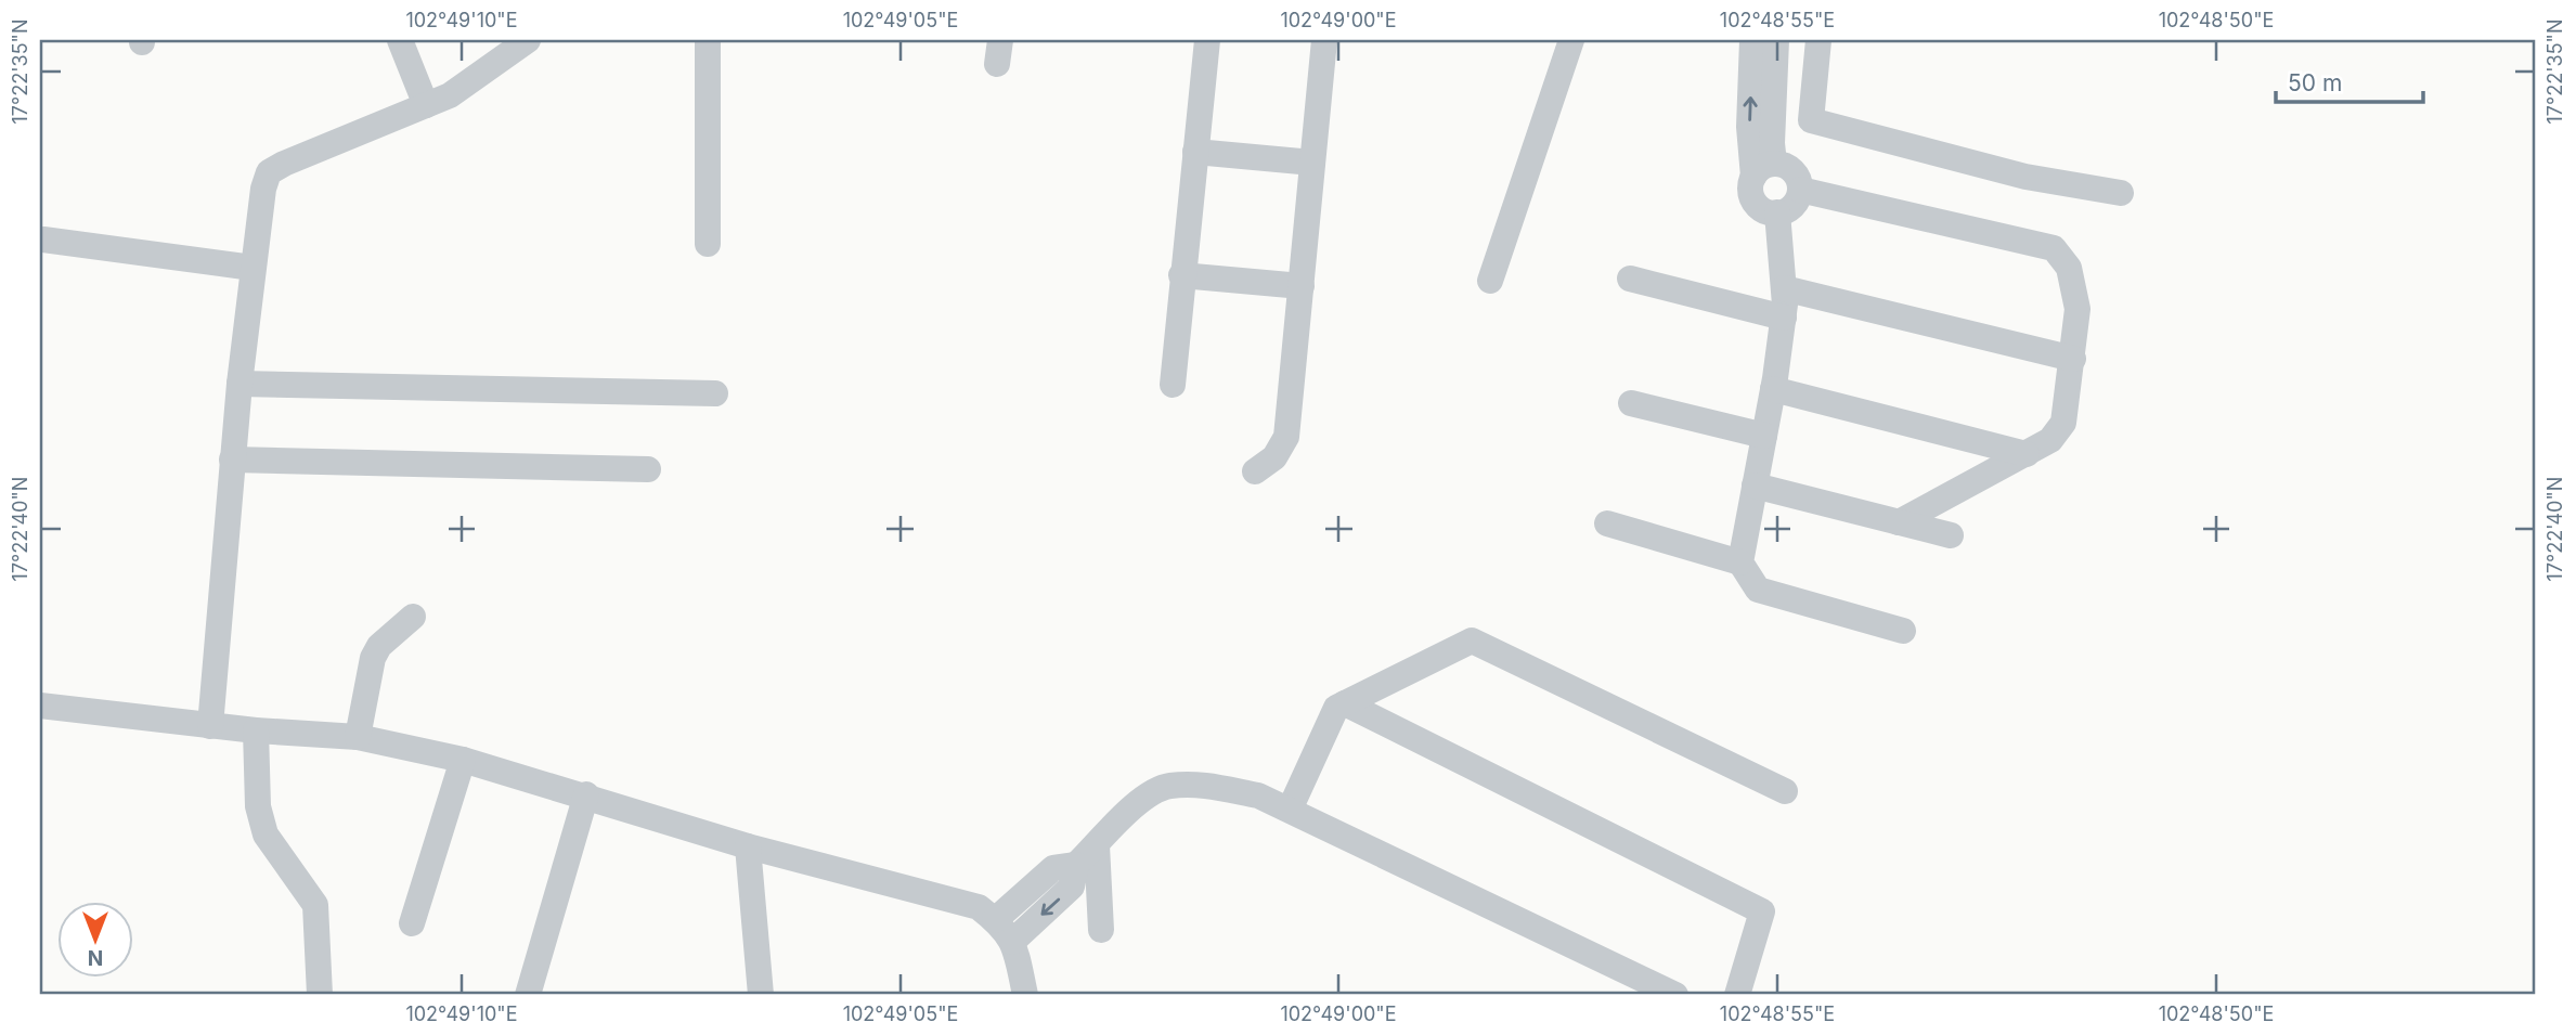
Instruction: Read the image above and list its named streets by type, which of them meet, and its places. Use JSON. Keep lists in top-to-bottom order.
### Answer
{
  "scale_bar": "50 m",
  "north": "bottom",
  "coordinates": [
    "102°49'10\"E",
    "102°49'05\"E",
    "102°49'00\"E",
    "102°48'55\"E",
    "102°48'50\"E",
    "17°22'35\"N",
    "17°22'40\"N"
  ]
}
